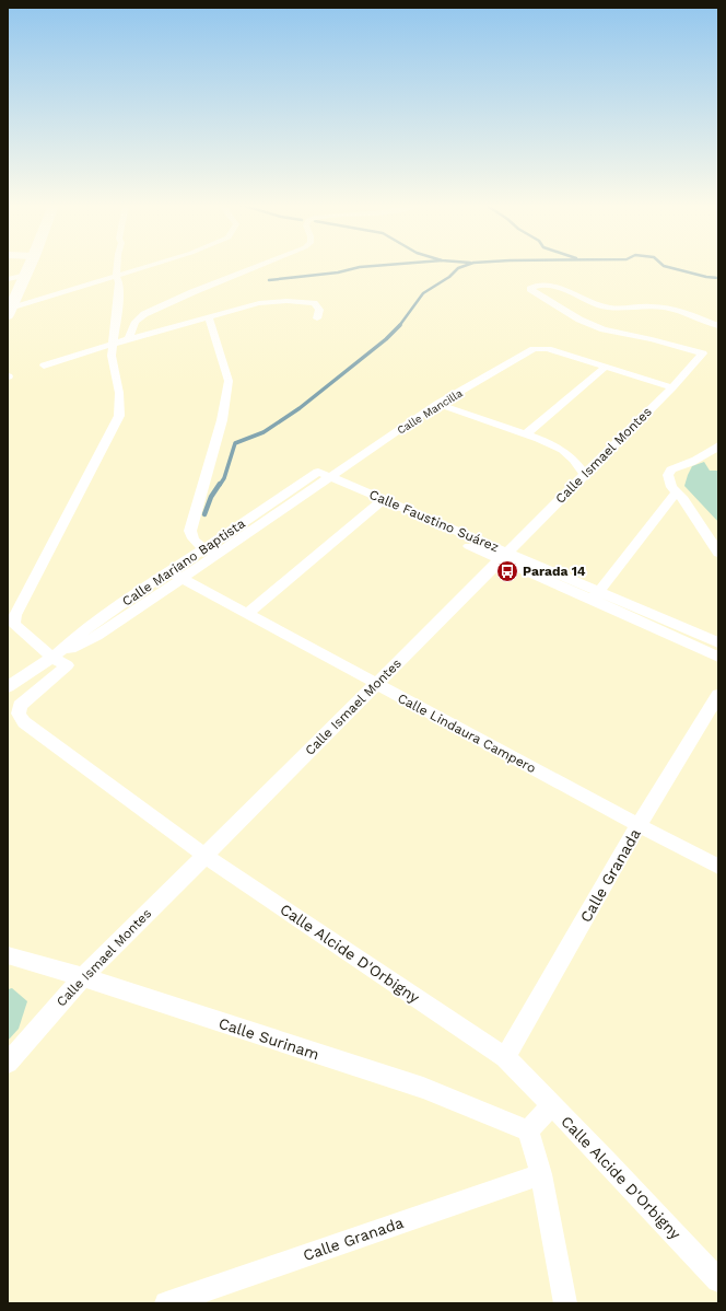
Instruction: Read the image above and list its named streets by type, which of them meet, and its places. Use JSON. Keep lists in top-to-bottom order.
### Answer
{
  "streets": {
    "street": [
      "Calle Mancilla",
      "Calle Ismael Montes",
      "Calle Faustino Suárez",
      "Calle Mariano Baptista",
      "Calle Lindaura Campero",
      "Calle Granada",
      "Calle Alcide D'Orbigny",
      "Calle Surinam"
    ]
  },
  "crossings": [
    ["Calle Mancilla", "Calle Faustino Suárez"],
    ["Calle Mancilla", "Calle Mariano Baptista"],
    ["Calle Ismael Montes", "Calle Faustino Suárez"],
    ["Calle Ismael Montes", "Calle Lindaura Campero"],
    ["Calle Ismael Montes", "Calle Alcide D'Orbigny"],
    ["Calle Ismael Montes", "Calle Surinam"],
    ["Calle Faustino Suárez", "Calle Mariano Baptista"],
    ["Calle Mariano Baptista", "Calle Lindaura Campero"],
    ["Calle Mariano Baptista", "Calle Alcide D'Orbigny"],
    ["Calle Lindaura Campero", "Calle Granada"],
    ["Calle Granada", "Calle Alcide D'Orbigny"]
  ],
  "places": {
    "bus stop": ["Parada 14"]
  }
}
